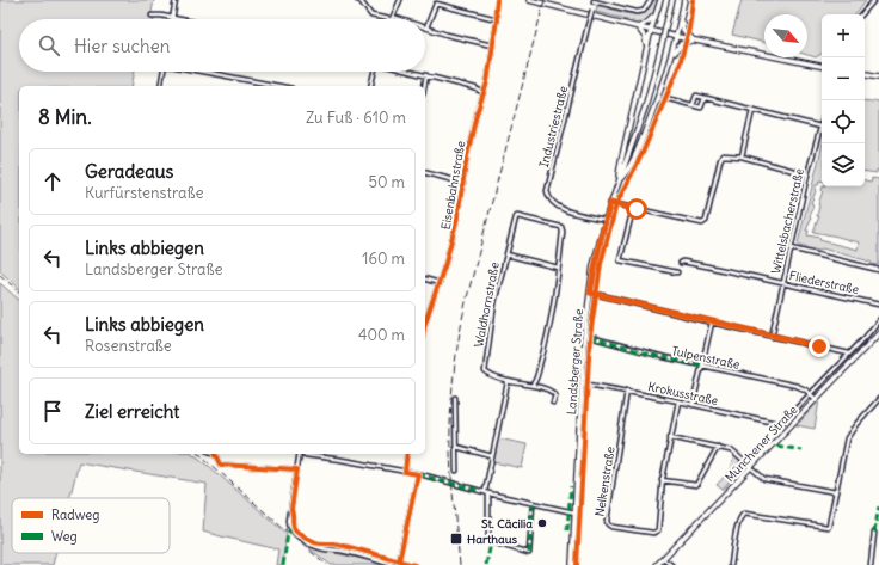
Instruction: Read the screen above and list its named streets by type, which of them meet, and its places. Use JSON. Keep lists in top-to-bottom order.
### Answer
{
  "streets": {
    "main road": ["Landsberger Straße", "Münchener Straße"],
    "street": [
      "Industriestraße",
      "Eisenbahnstraße",
      "Wittelsbacherstraße",
      "Fliederstraße",
      "Waldhornstraße",
      "Tulpenstraße",
      "Krokusstraße",
      "Nelkenstraße"
    ]
  },
  "crossings": [
    ["Industriestraße", "Landsberger Straße"],
    ["Wittelsbacherstraße", "Fliederstraße"],
    ["Tulpenstraße", "Krokusstraße"],
    ["Tulpenstraße", "Münchener Straße"],
    ["Landsberger Straße", "Krokusstraße"],
    ["Krokusstraße", "Nelkenstraße"]
  ],
  "places": {
    "other": ["St. Cäcilia"],
    "transit": ["Harthaus"]
  },
  "legend": ["Radweg", "Weg"],
  "north": "bottom right",
  "page": {
    "map_buttons": ["+", "−"],
    "search": "Hier suchen",
    "heading": ["8 Min.", "Zu Fuß · 610 m"],
    "list": [
      ["Geradeaus", "Kurfürstenstraße", "50 m"],
      ["Links abbiegen", "Landsberger Straße", "160 m"],
      ["Links abbiegen", "Rosenstraße", "400 m"],
      "Ziel erreicht"
    ]
  }
}
